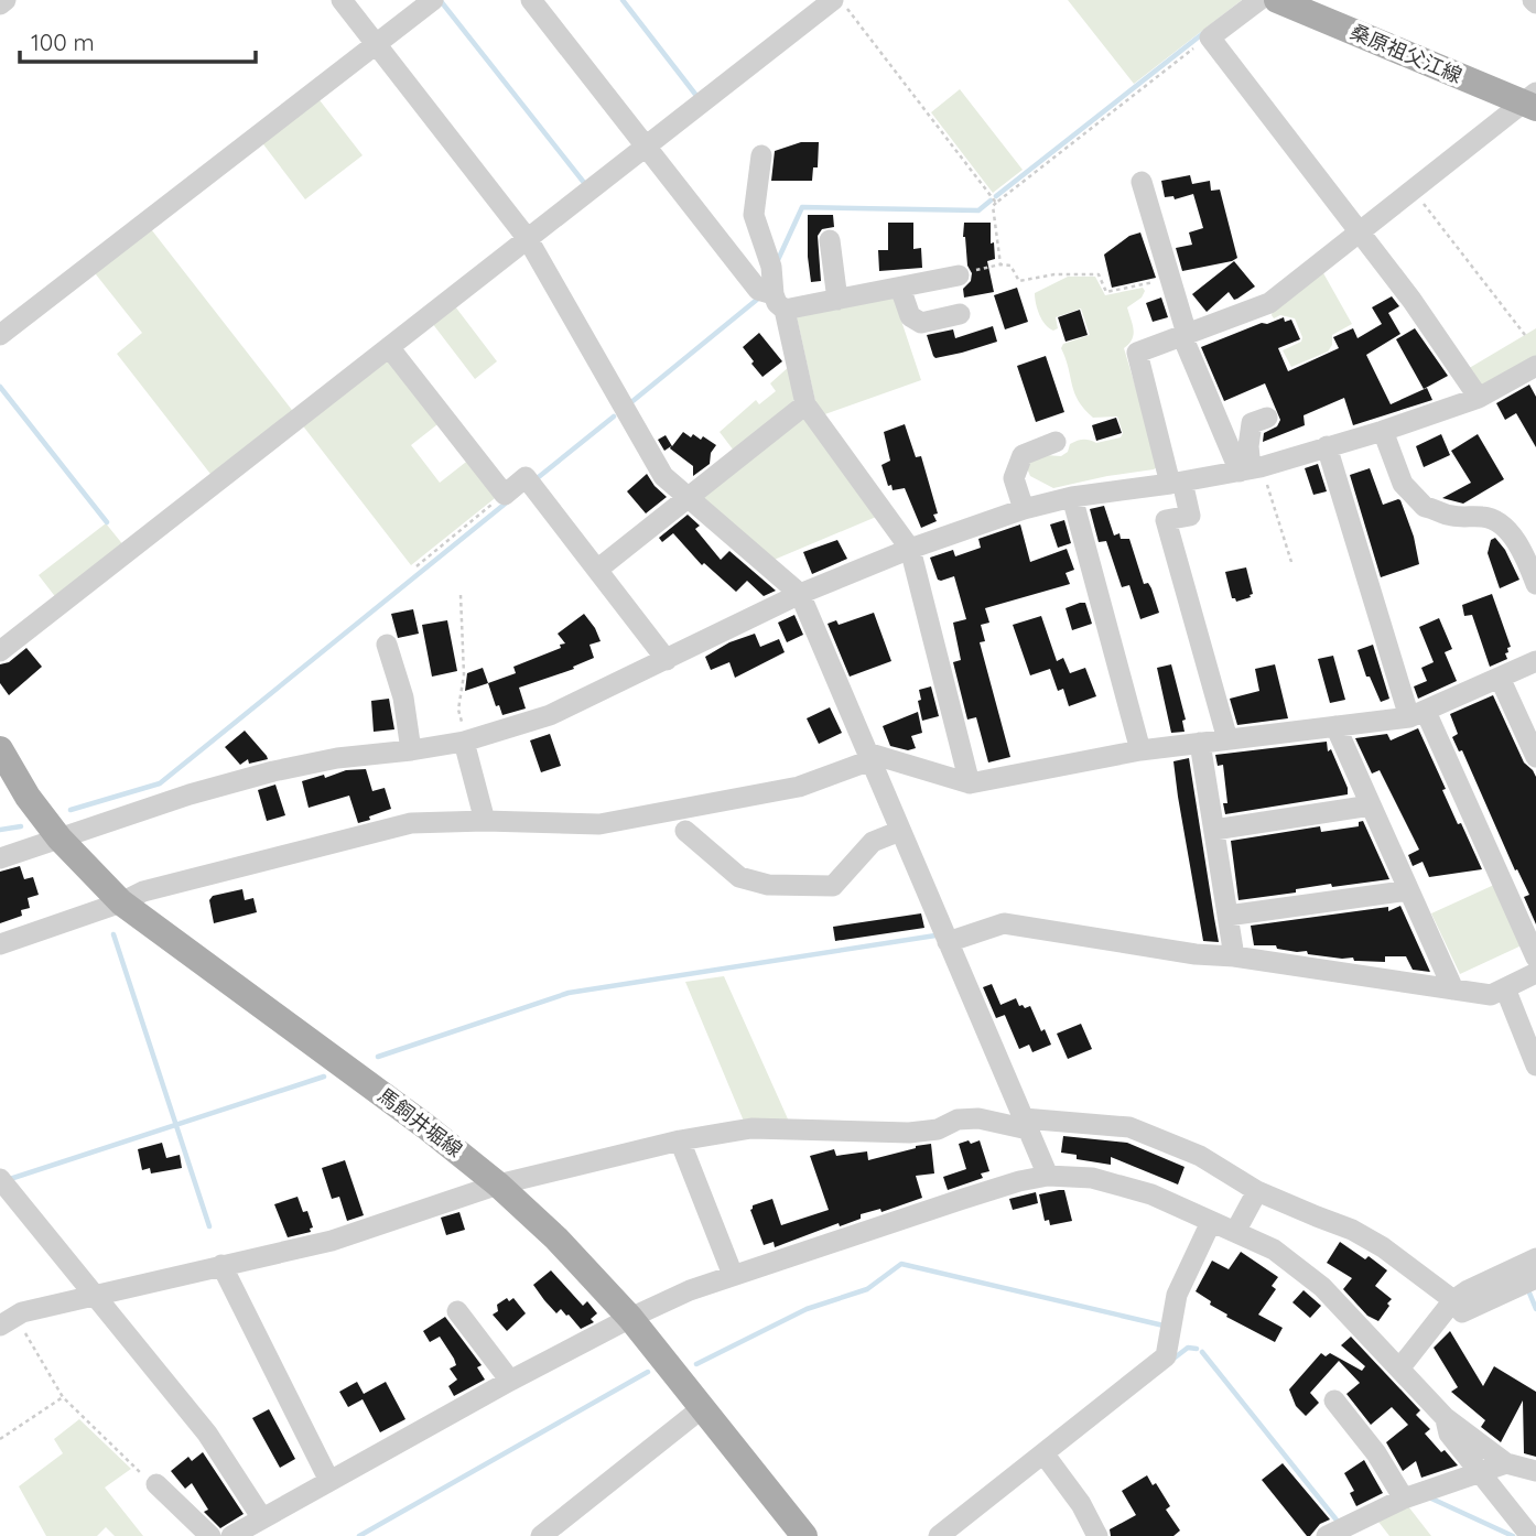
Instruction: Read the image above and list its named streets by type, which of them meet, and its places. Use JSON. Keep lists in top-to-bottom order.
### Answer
{
  "streets": {
    "main road": ["桑原祖父江線", "馬飼井堀線"]
  },
  "scale_bar": "100 m"
}
